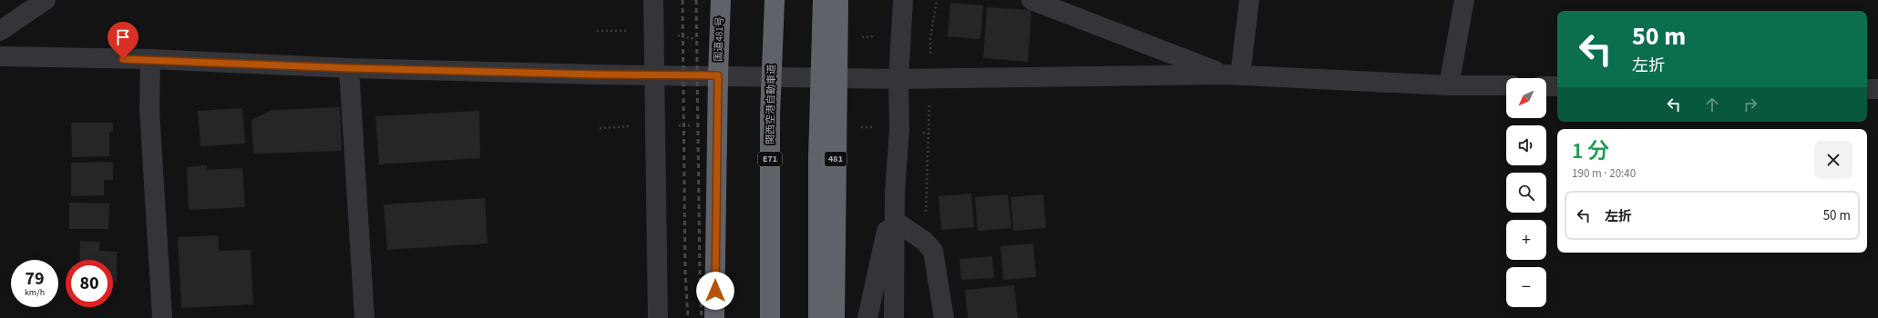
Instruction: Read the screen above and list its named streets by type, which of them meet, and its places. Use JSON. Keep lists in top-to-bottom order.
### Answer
{
  "streets": {
    "highway": [
      "国道481号",
      "関西空港自動車道",
      "E71",
      "481"
    ]
  },
  "north": "bottom left",
  "page": {
    "turn": ["50 m", "左折"],
    "map_buttons": ["+", "−"],
    "heading": ["1 分", "190 m · 20:40"],
    "list": [
      {
        "name": "左折",
        "value": "50 m"
      }
    ],
    "speed": "79 km/h",
    "limit": "80"
  }
}
